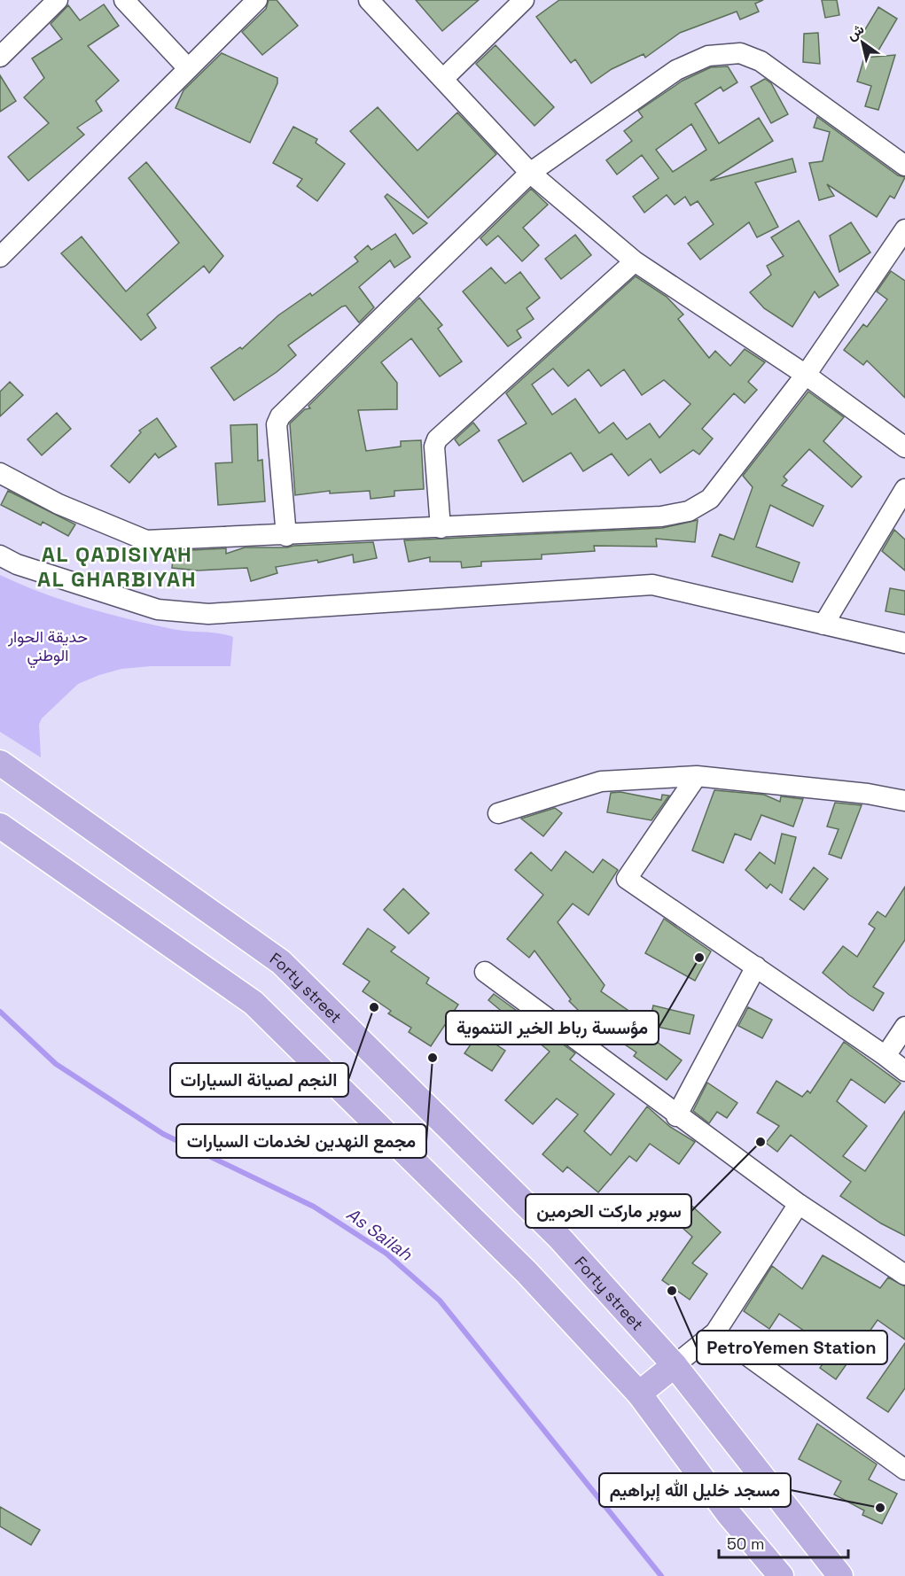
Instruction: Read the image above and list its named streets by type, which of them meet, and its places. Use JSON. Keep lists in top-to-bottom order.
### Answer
{
  "streets": {
    "main road": ["Forty street"]
  },
  "districts": ["AL QADISIYAH AL GHARBIYAH"],
  "water": ["As Sailah"],
  "parks": ["حديقة الحوار الوطني"],
  "places": [
    "مؤسسة رباط الخير التنموية",
    "النجم لصيانة السيارات",
    "مجمع النهدين لخدمات السيارات",
    "سوبر ماركت الحرمين",
    "PetroYemen Station",
    "مسجد خليل الله إبراهيم"
  ],
  "scale_bar": "50 m",
  "north": "top left"
}
